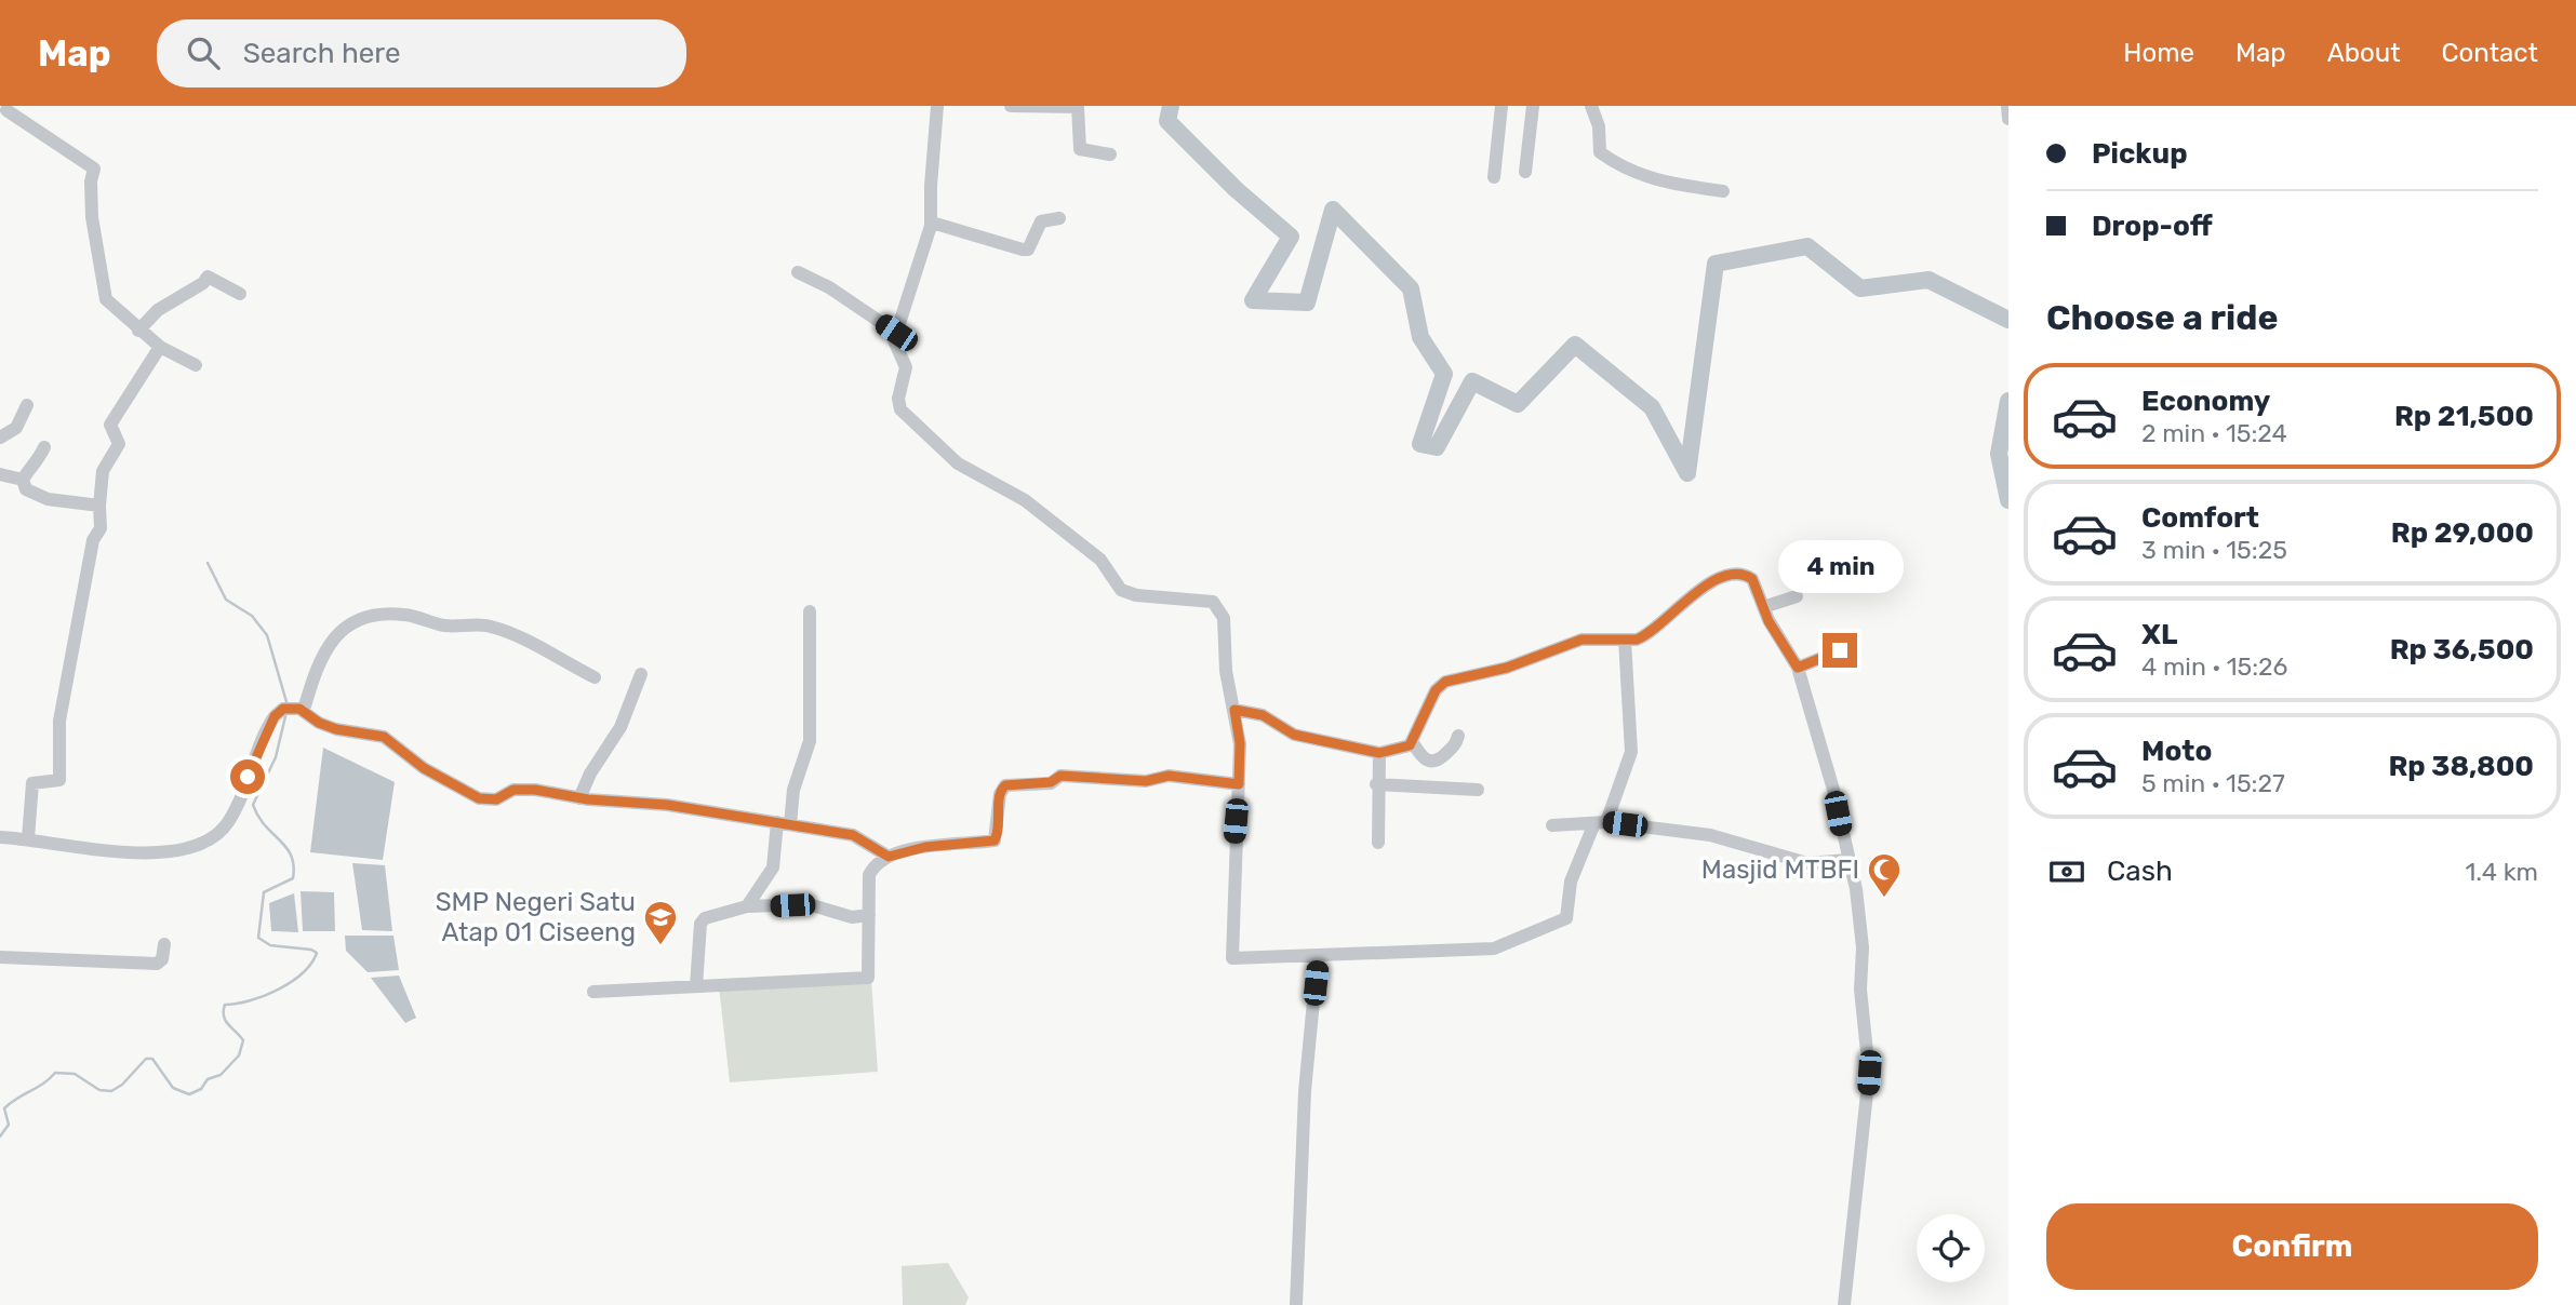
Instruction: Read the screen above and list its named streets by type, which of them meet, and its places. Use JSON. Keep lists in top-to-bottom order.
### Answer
{
  "places": {
    "mosque": ["Masjid MTBFI"],
    "school or university": ["SMP Negeri Satu Atap 01 Ciseeng"]
  },
  "page": {
    "header": "Map",
    "search": "Search here",
    "nav": [
      "Home",
      "Map",
      "About",
      "Contact"
    ],
    "banner": ["Pickup", "Drop-off"],
    "heading": "Choose a ride",
    "list": [
      {
        "name": "Economy",
        "note": "2 min · 15:24",
        "value": "Rp 21,500"
      },
      {
        "name": "Comfort",
        "note": "3 min · 15:25",
        "value": "Rp 29,000"
      },
      {
        "name": "XL",
        "note": "4 min · 15:26",
        "value": "Rp 36,500"
      },
      {
        "name": "Moto",
        "note": "5 min · 15:27",
        "value": "Rp 38,800"
      }
    ],
    "bubble": "4 min",
    "pay": ["Cash", "1.4 km"],
    "buttons": "Confirm"
  }
}
